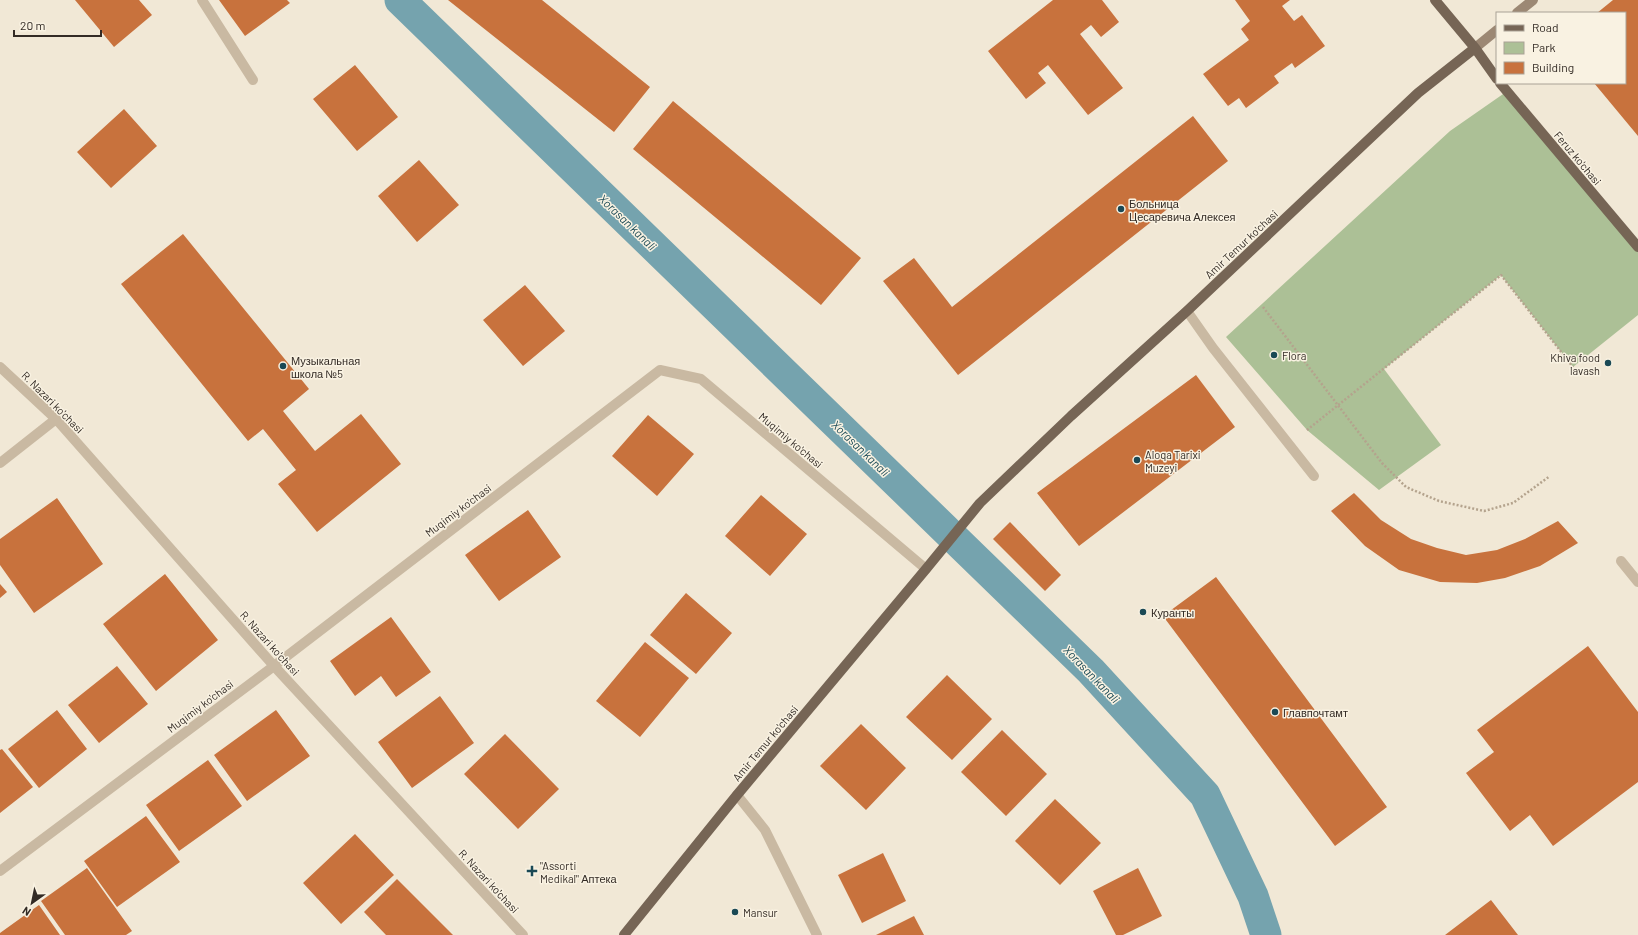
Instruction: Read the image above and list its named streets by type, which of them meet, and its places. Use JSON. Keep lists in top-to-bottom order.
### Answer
{
  "streets": {
    "main road": ["Feruz ko'chasi", "Amir Temur ko'chasi"],
    "street": ["R. Nazari ko'chasi", "Muqimiy ko'chasi"]
  },
  "crossings": [
    ["Amir Temur ko'chasi", "Muqimiy ko'chasi"],
    ["R. Nazari ko'chasi", "Muqimiy ko'chasi"]
  ],
  "water": ["Xorasan kanali"],
  "places": {
    "other": [
      "Больница Цесаревича Алексея",
      "Flora",
      "Khiva food lavash",
      "Музыкальная школа №5",
      "Aloqa Tarixi Muzeyi",
      "Куранты",
      "Главпочтамт",
      "Mansur"
    ],
    "health": ["\"Assorti Medikal\" Аптека"]
  },
  "legend": ["Road", "Park", "Building"],
  "scale_bar": "20 m",
  "north": "bottom left"
}
